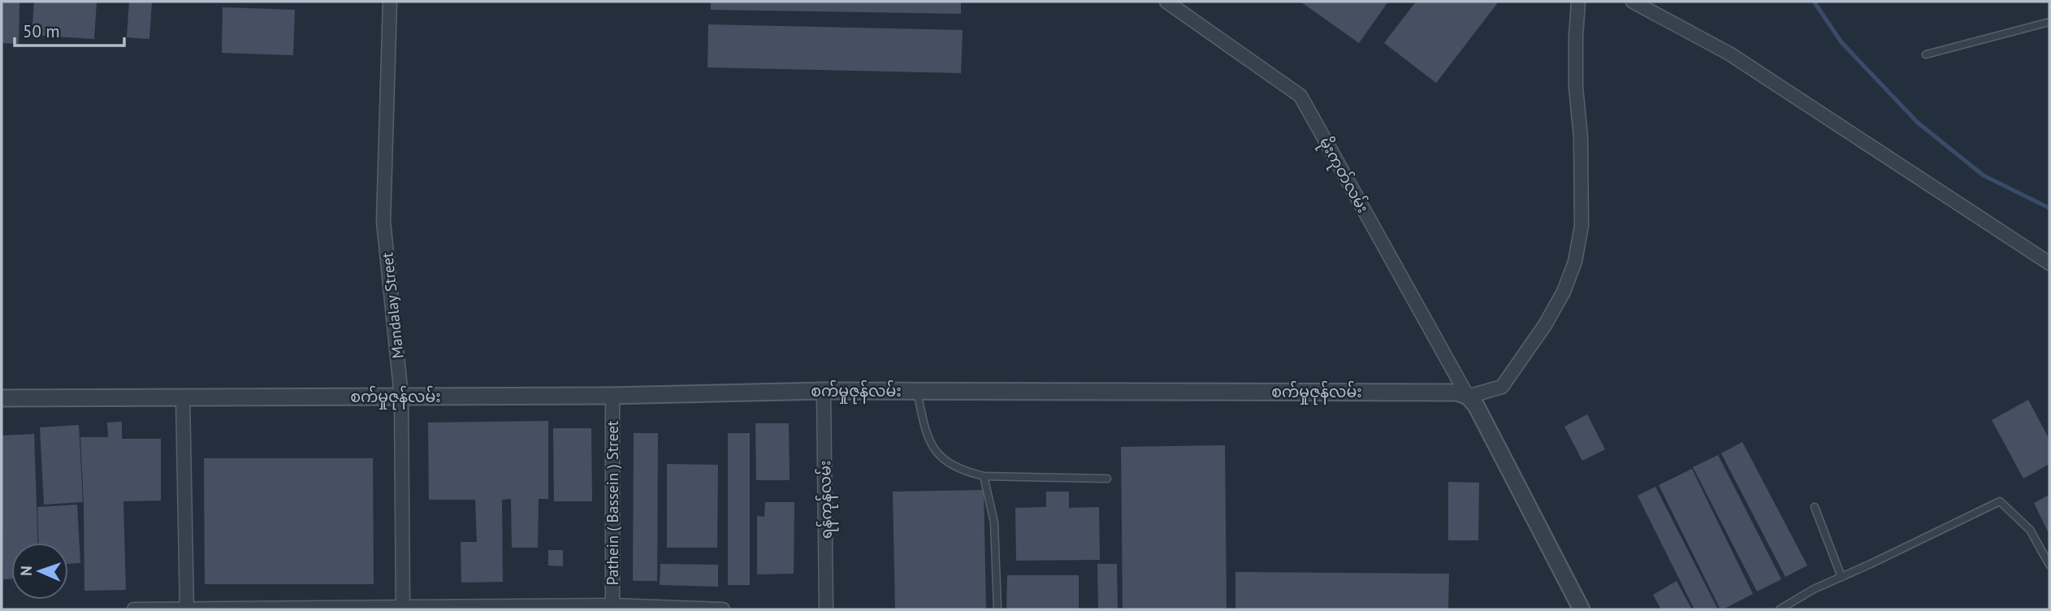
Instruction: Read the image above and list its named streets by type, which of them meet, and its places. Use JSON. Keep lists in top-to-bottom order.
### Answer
{
  "streets": {
    "street": [
      "မိုးကုတ်လမ်း",
      "Mandalay Street",
      "စက်မှုဇုန်လမ်း",
      "ရန်ကုန်လမ်း",
      "Pathein ( Bassein ) Street"
    ]
  },
  "crossings": [
    ["မိုးကုတ်လမ်း", "စက်မှုဇုန်လမ်း"],
    ["Mandalay Street", "စက်မှုဇုန်လမ်း"],
    ["စက်မှုဇုန်လမ်း", "ရန်ကုန်လမ်း"],
    ["စက်မှုဇုန်လမ်း", "Pathein ( Bassein ) Street"]
  ],
  "scale_bar": "50 m",
  "north": "left"
}
